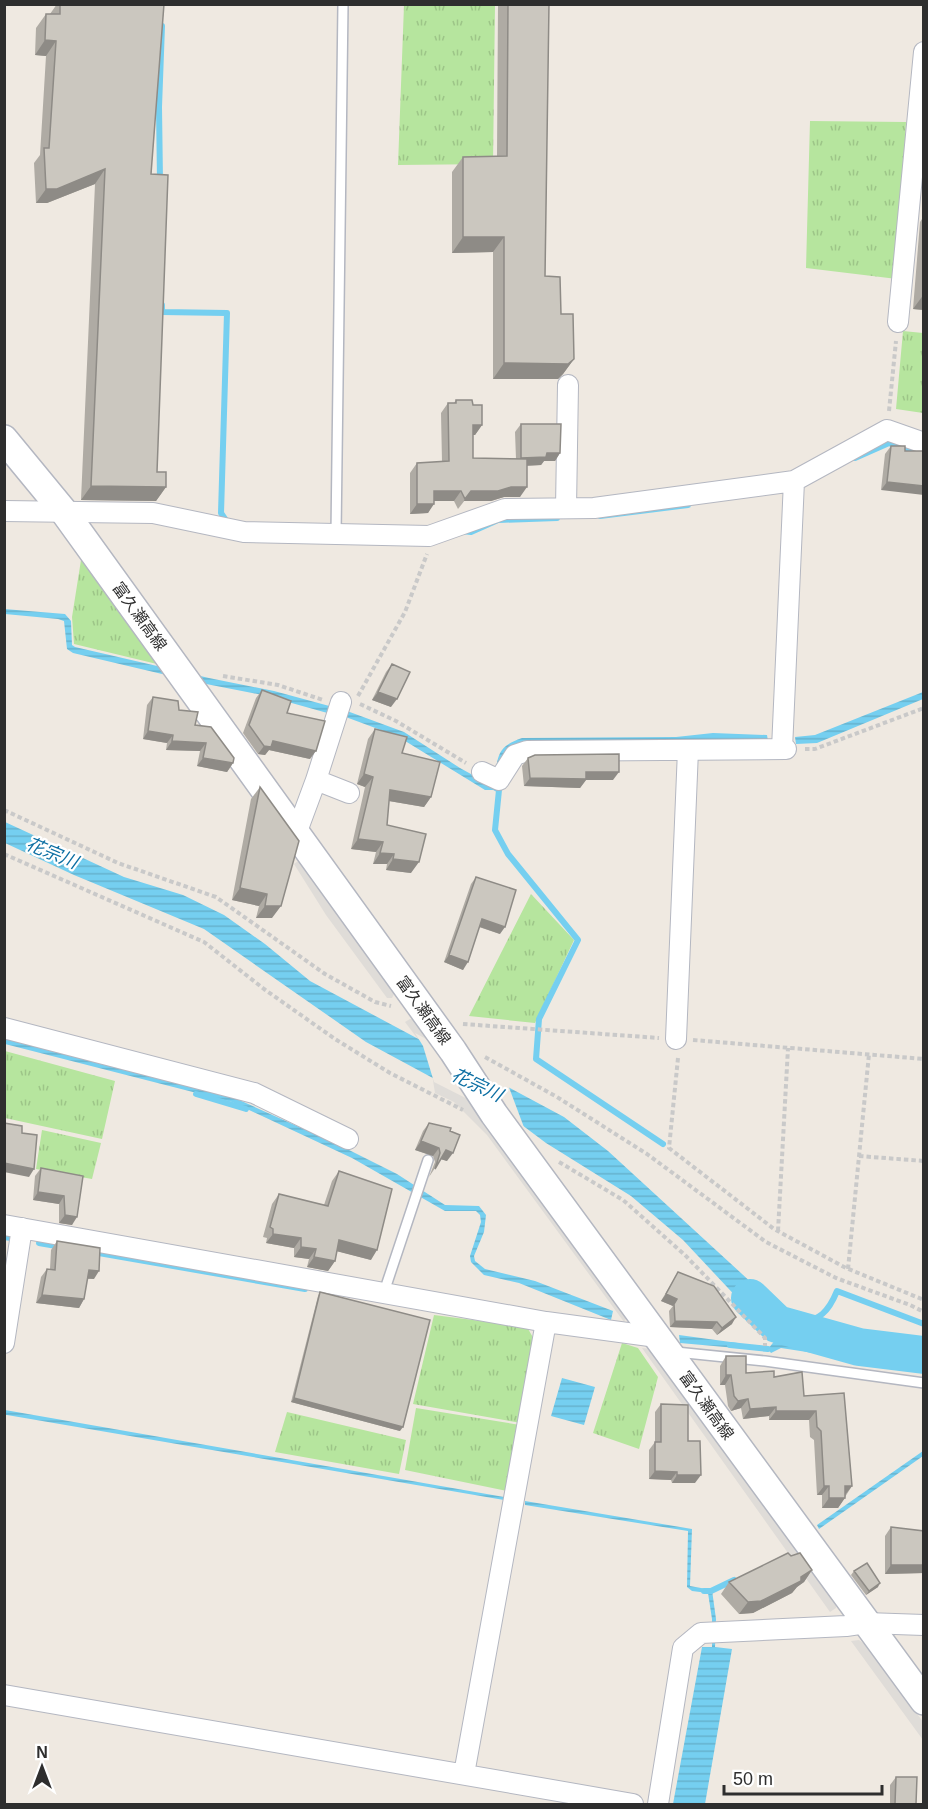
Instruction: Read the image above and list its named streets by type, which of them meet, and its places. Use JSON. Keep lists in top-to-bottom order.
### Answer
{
  "streets": {
    "main road": ["富久瀬高線"]
  },
  "water": ["花宗川"],
  "scale_bar": "50 m",
  "north": "top"
}
